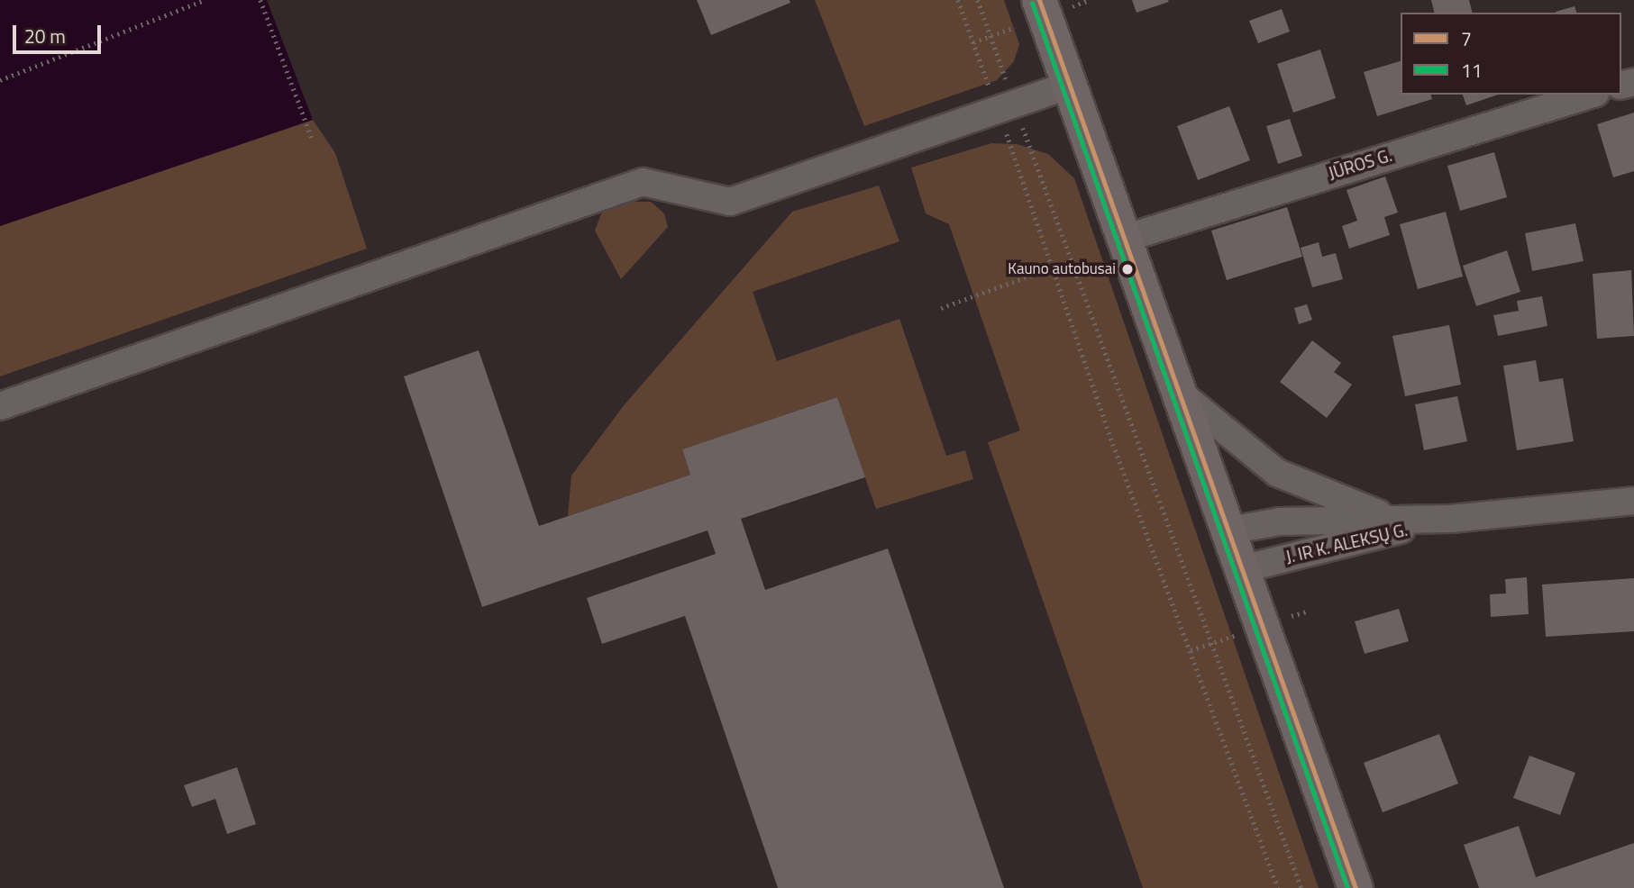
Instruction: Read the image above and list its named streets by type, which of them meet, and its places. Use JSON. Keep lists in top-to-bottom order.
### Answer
{
  "streets": {
    "street": ["JŪROS G.", "J. IR K. ALEKSŲ G."]
  },
  "places": ["Kauno autobusai"],
  "lines": ["transit line 7", "transit line 11"],
  "legend": ["7", "11"],
  "scale_bar": "20 m"
}
